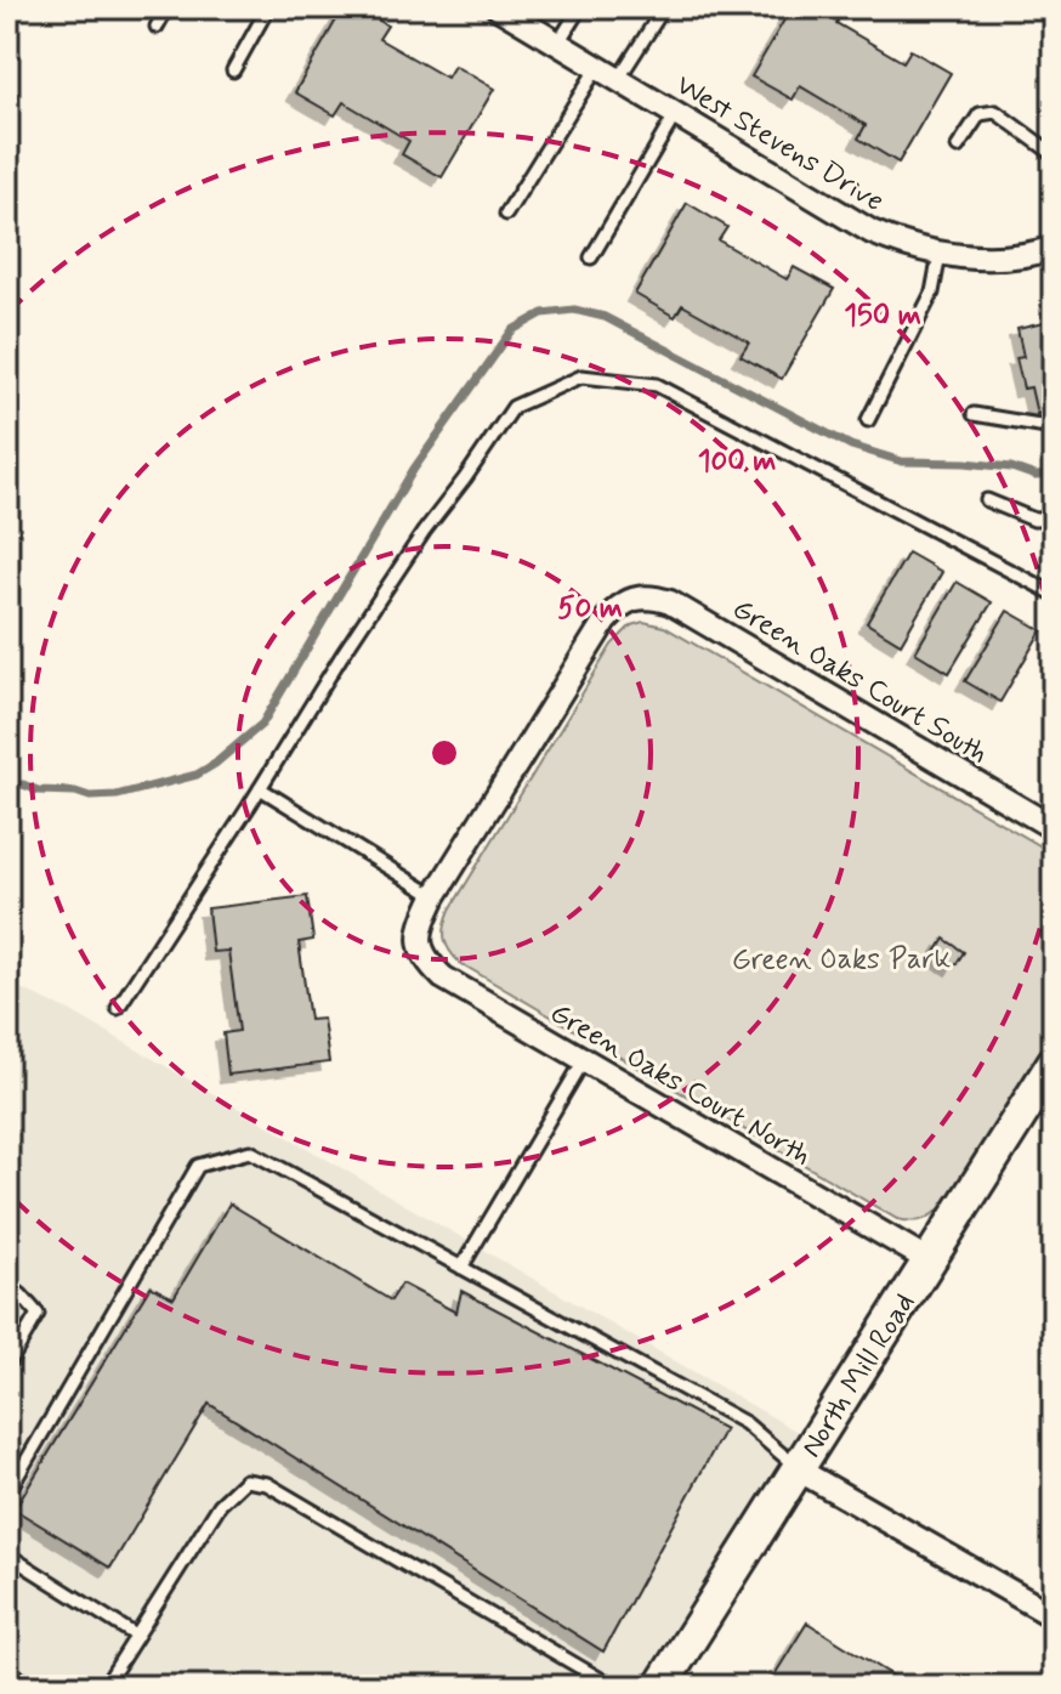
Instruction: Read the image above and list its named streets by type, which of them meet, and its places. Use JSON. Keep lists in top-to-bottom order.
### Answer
{
  "streets": {
    "street": [
      "West Stevens Drive",
      "Green Oaks Court South",
      "Green Oaks Court North",
      "North Mill Road"
    ]
  },
  "crossings": [
    ["Green Oaks Court South", "Green Oaks Court North"],
    ["Green Oaks Court North", "North Mill Road"]
  ],
  "parks": ["Green Oaks Park"],
  "rings": ["150 m", "100 m", "50 m"]
}
